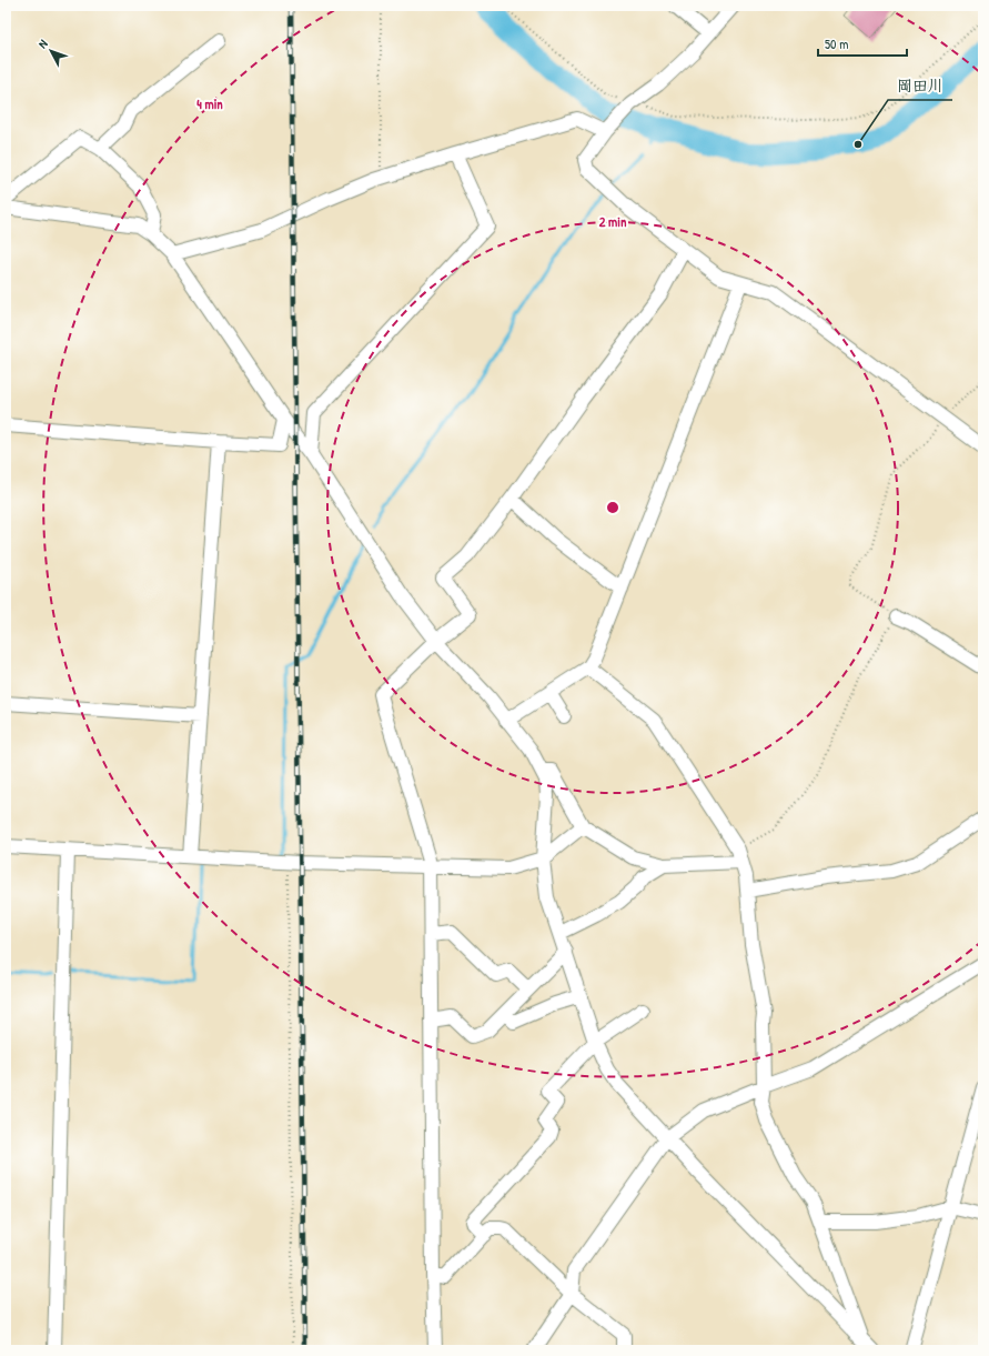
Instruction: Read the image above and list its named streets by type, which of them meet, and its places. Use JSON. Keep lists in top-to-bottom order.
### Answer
{
  "places": ["岡田川"],
  "scale_bar": "50 m",
  "north": "top left",
  "rings": ["4 min", "2 min"]
}
